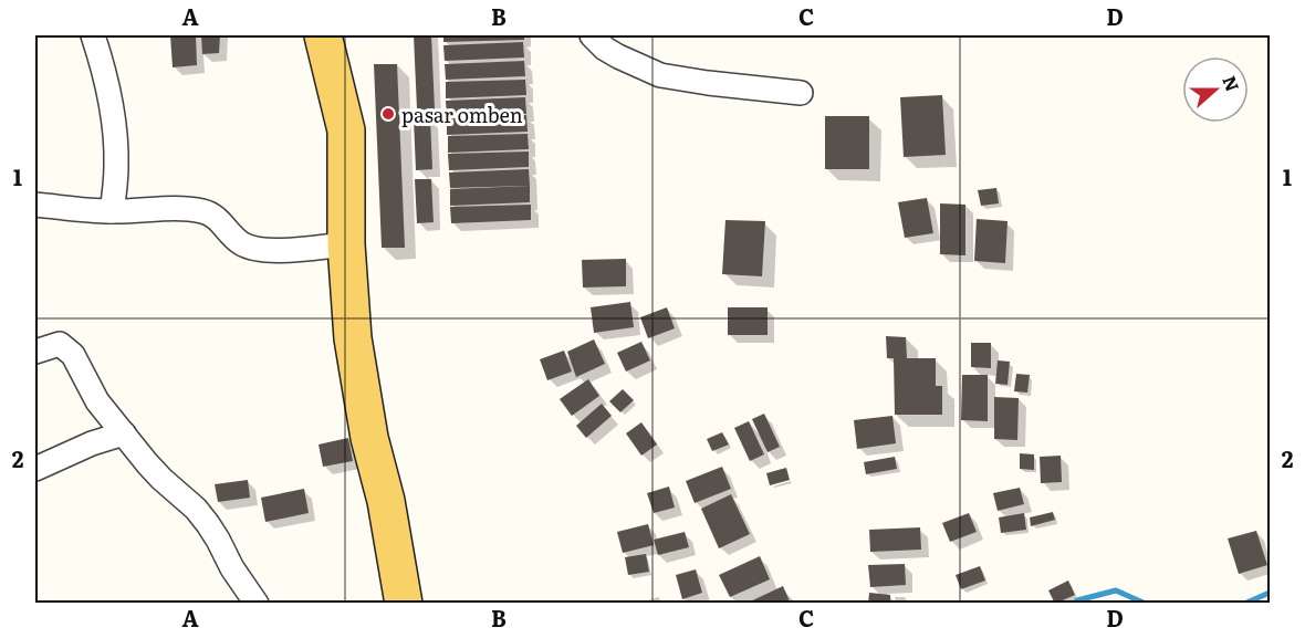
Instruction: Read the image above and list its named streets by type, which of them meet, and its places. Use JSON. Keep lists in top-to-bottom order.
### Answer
{
  "places": ["pasar omben"],
  "north": "right",
  "grid": {
    "columns": [
      "A",
      "B",
      "C",
      "D"
    ],
    "rows": ["1", "2"]
  }
}
